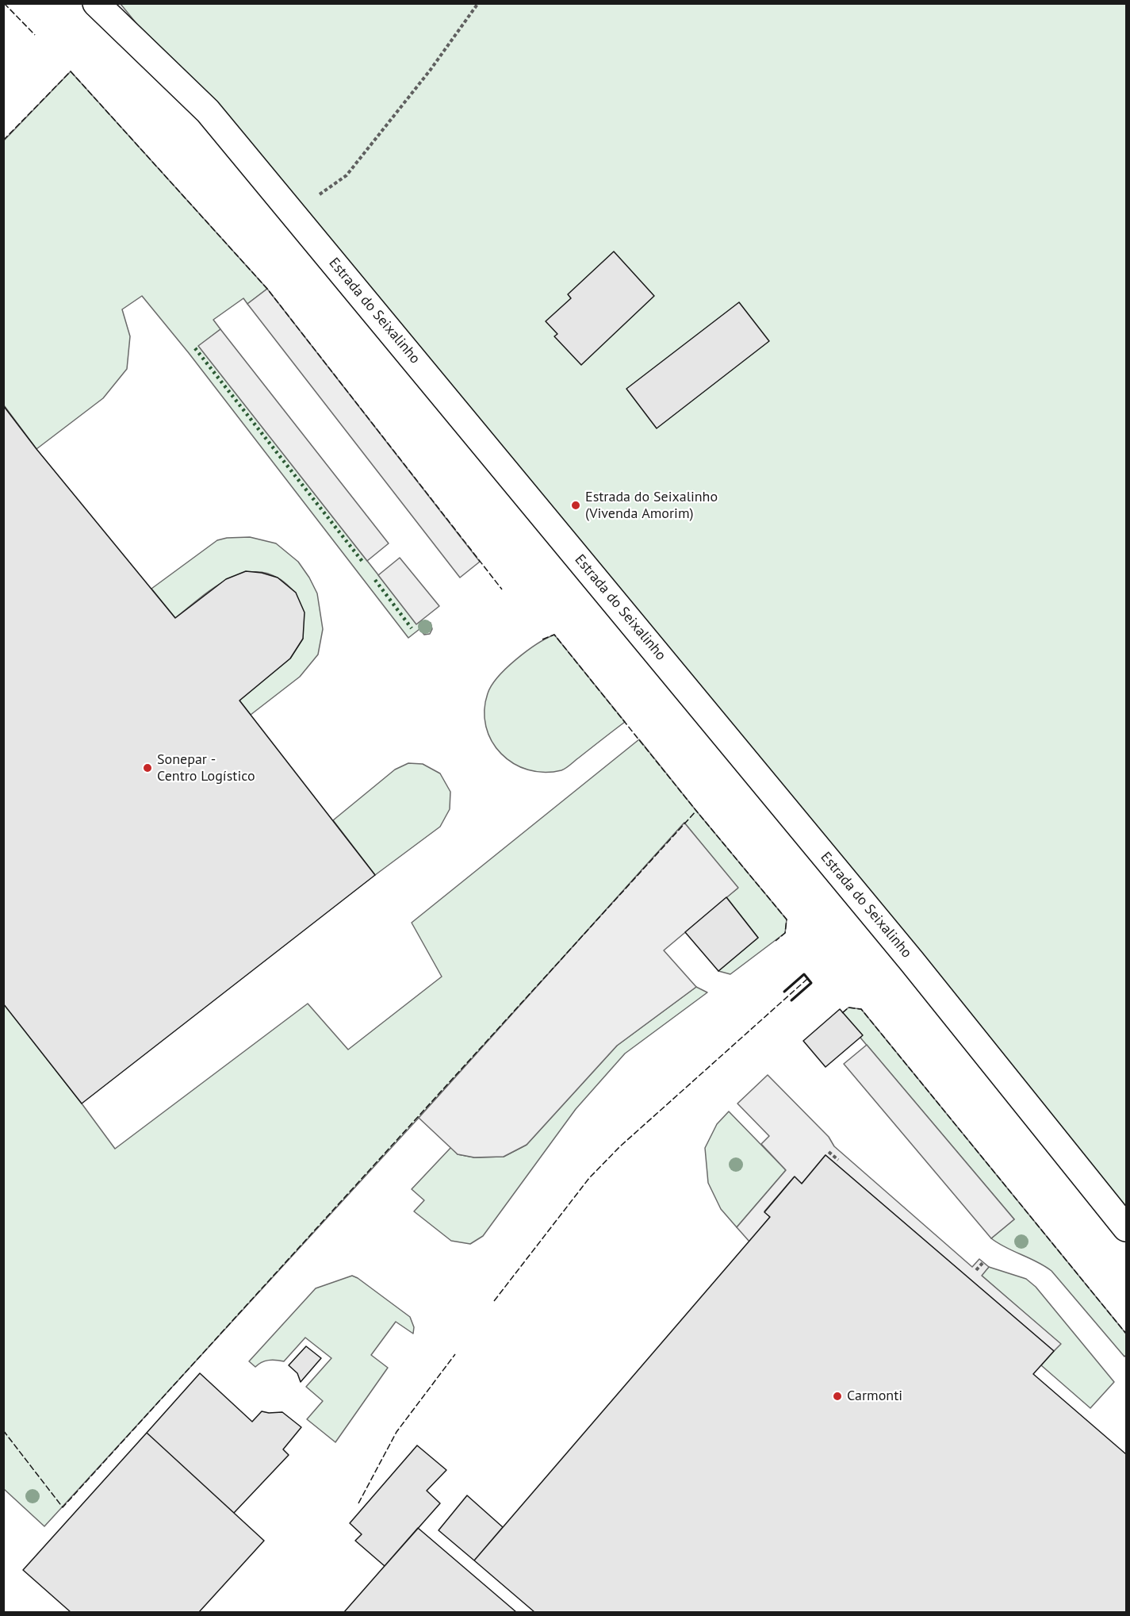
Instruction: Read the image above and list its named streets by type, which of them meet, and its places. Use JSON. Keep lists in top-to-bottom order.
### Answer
{
  "streets": {
    "street": ["Estrada do Seixalinho"]
  },
  "places": ["Estrada do Seixalinho (Vivenda Amorim)", "Sonepar - Centro Logístico", "Carmonti"]
}
